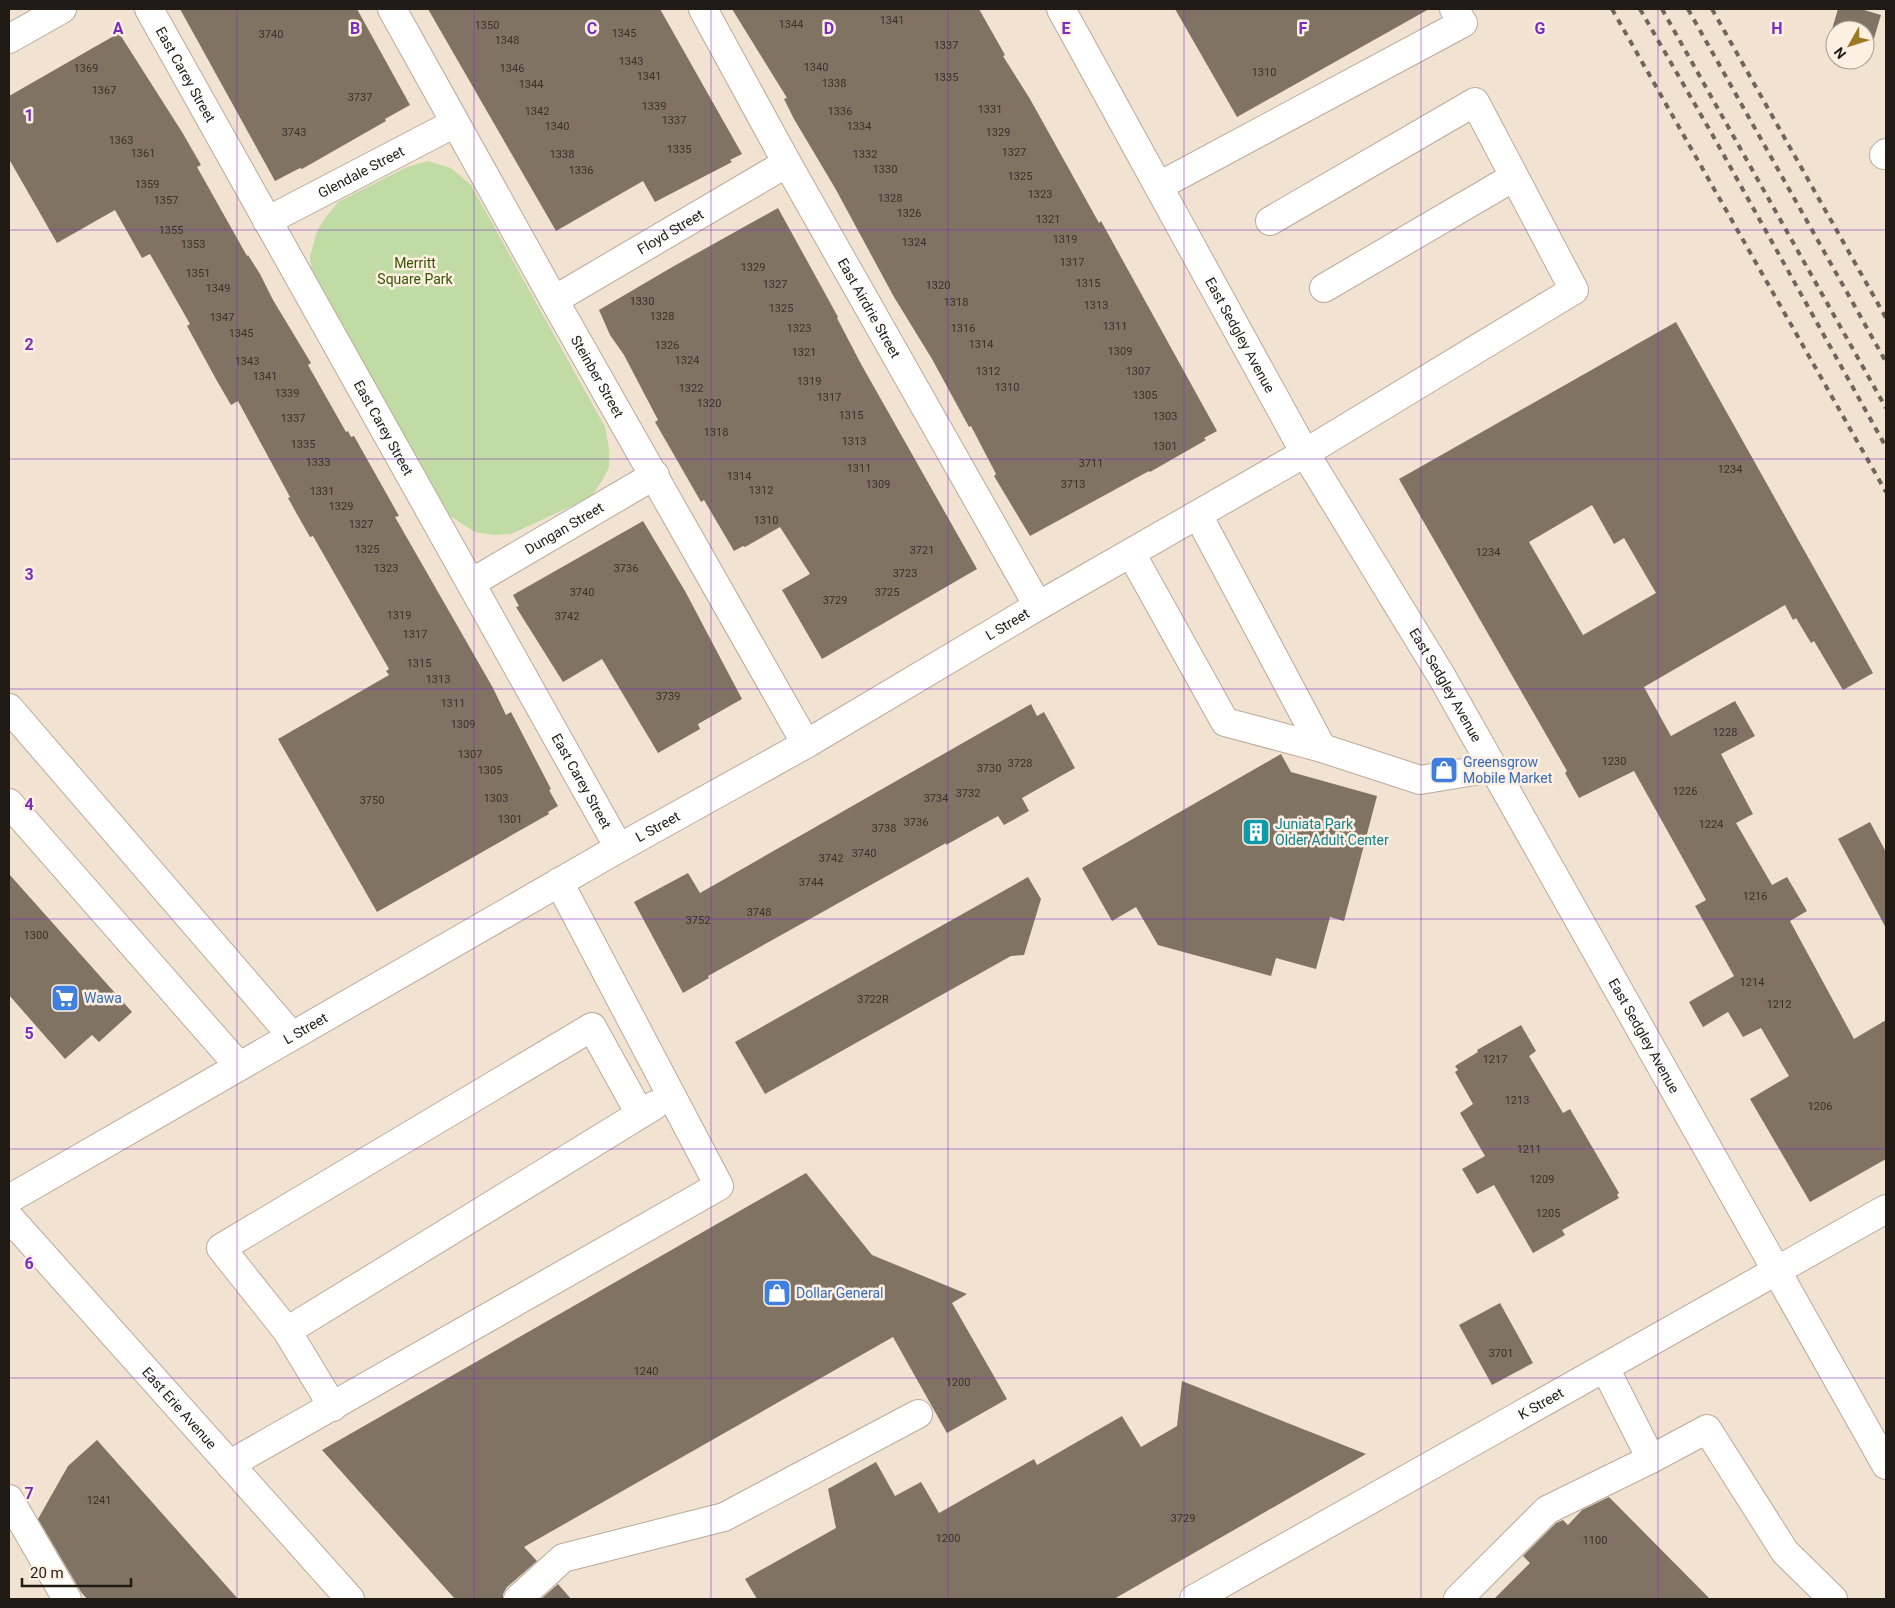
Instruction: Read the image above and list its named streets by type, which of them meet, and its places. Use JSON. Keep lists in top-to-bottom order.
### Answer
{
  "streets": {
    "street": [
      "East Carey Street",
      "Glendale Street",
      "Floyd Street",
      "East Airdrie Street",
      "East Sedgley Avenue",
      "Steinber Street",
      "Dungan Street",
      "L Street",
      "K Street",
      "East Erie Avenue"
    ]
  },
  "crossings": [
    ["East Carey Street", "Glendale Street"],
    ["East Carey Street", "Dungan Street"],
    ["East Carey Street", "L Street"],
    ["Glendale Street", "Steinber Street"],
    ["Floyd Street", "East Airdrie Street"],
    ["Floyd Street", "Steinber Street"],
    ["East Airdrie Street", "L Street"],
    ["East Sedgley Avenue", "L Street"],
    ["East Sedgley Avenue", "K Street"],
    ["Steinber Street", "Dungan Street"],
    ["Steinber Street", "L Street"]
  ],
  "parks": ["Merritt Square Park"],
  "places": {
    "shop": ["Greensgrow Mobile Market", "Dollar General"],
    "building": ["Juniata Park Older Adult Center"],
    "supermarket": ["Wawa"]
  },
  "house_numbers": [
    "1341",
    "1344",
    "1350",
    "1345",
    "3740",
    "1348",
    "1337",
    "1343",
    "1340",
    "1369",
    "1346",
    "1310",
    "1341",
    "1335",
    "1338",
    "1344",
    "1367",
    "3737",
    "1339",
    "1331",
    "1342",
    "1336",
    "1337",
    "1340",
    "1334",
    "3743",
    "1329",
    "1363",
    "1335",
    "1327",
    "1361",
    "1338",
    "1332",
    "1330",
    "1336",
    "1325",
    "1359",
    "1323",
    "1328",
    "1357",
    "1326",
    "1321",
    "1355",
    "1319",
    "1324",
    "1353",
    "1317",
    "1329",
    "1351",
    "1315",
    "1327",
    "1320",
    "1349",
    "1330",
    "1318",
    "1313",
    "1325",
    "1328",
    "1347",
    "1311",
    "1323",
    "1316",
    "1345",
    "1314",
    "1326",
    "1309",
    "1321",
    "1324",
    "1343",
    "1312",
    "1307",
    "1341",
    "1319",
    "1310",
    "1322",
    "1339",
    "1305",
    "1317",
    "1320",
    "1315",
    "1303",
    "1337",
    "1318",
    "1313",
    "1335",
    "1301",
    "1333",
    "3711",
    "1311",
    "1234",
    "1314",
    "1309",
    "3713",
    "1312",
    "1331",
    "1329",
    "1310",
    "1327",
    "1325",
    "3721",
    "1234",
    "1323",
    "3736",
    "3723",
    "3740",
    "3725",
    "3729",
    "1319",
    "3742",
    "1317",
    "1315",
    "1313",
    "3739",
    "1311",
    "1309",
    "1228",
    "1307",
    "1230",
    "3728",
    "3730",
    "1305",
    "1226",
    "3732",
    "1303",
    "3734",
    "3750",
    "1301",
    "3736",
    "1224",
    "3738",
    "3740",
    "3742",
    "3744",
    "1216",
    "3748",
    "3752",
    "1300",
    "1214",
    "3722R",
    "1212",
    "1217",
    "1213",
    "1206",
    "1211",
    "1209",
    "1205",
    "3701",
    "1240",
    "1200",
    "1241",
    "3729",
    "1200",
    "1100"
  ],
  "scale_bar": "20 m",
  "north": "bottom left",
  "grid": {
    "columns": [
      "A",
      "B",
      "C",
      "D",
      "E",
      "F",
      "G",
      "H"
    ],
    "rows": [
      "1",
      "2",
      "3",
      "4",
      "5",
      "6",
      "7"
    ]
  }
}
